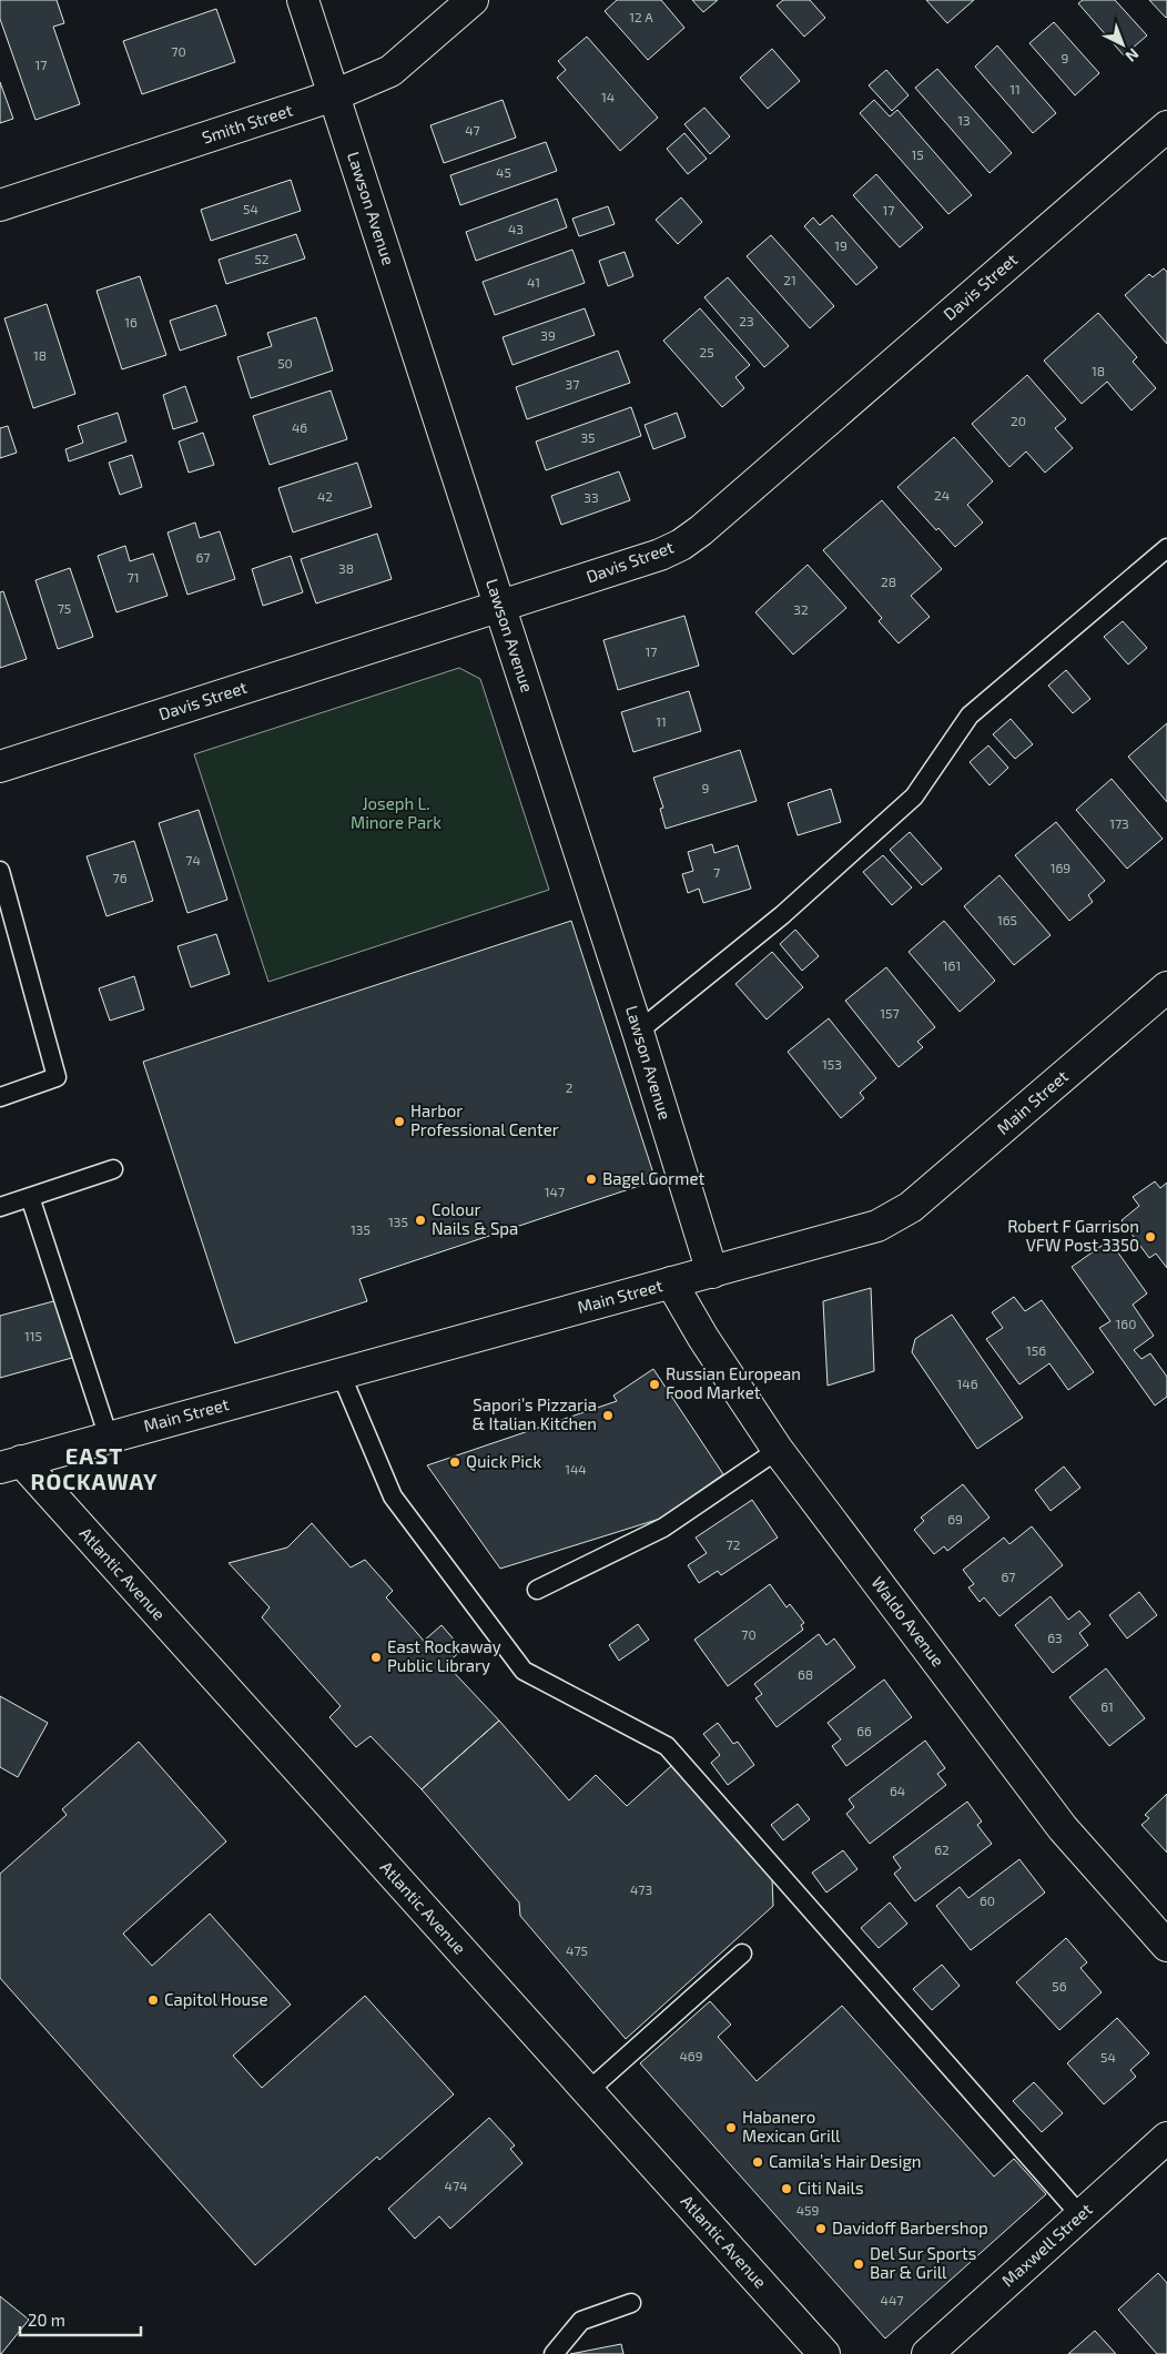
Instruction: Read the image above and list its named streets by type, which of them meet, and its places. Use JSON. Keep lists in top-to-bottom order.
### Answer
{
  "streets": {
    "street": [
      "Smith Street",
      "Lawson Avenue",
      "Davis Street",
      "Main Street",
      "Atlantic Avenue",
      "Waldo Avenue",
      "Maxwell Street"
    ]
  },
  "crossings": [
    ["Smith Street", "Lawson Avenue"],
    ["Lawson Avenue", "Davis Street"],
    ["Lawson Avenue", "Main Street"],
    ["Main Street", "Atlantic Avenue"],
    ["Main Street", "Waldo Avenue"]
  ],
  "districts": ["EAST ROCKAWAY"],
  "parks": ["Joseph L. Minore Park"],
  "places": [
    "Harbor Professional Center",
    "Bagel Gormet",
    "Colour Nails & Spa",
    "Robert F Garrison VFW Post 3350",
    "Russian European Food Market",
    "Sapori’s Pizzaria & Italian Kitchen",
    "Quick Pick",
    "East Rockaway Public Library",
    "Capitol House",
    "Habanero Mexican Grill",
    "Camila’s Hair Design",
    "Citi Nails",
    "Davidoff Barbershop",
    "Del Sur Sports Bar & Grill"
  ],
  "house_numbers": [
    "12 A",
    "70",
    "9",
    "17",
    "11",
    "14",
    "13",
    "47",
    "15",
    "45",
    "54",
    "17",
    "43",
    "19",
    "52",
    "21",
    "41",
    "23",
    "16",
    "39",
    "25",
    "18",
    "50",
    "18",
    "37",
    "20",
    "46",
    "35",
    "24",
    "42",
    "33",
    "67",
    "38",
    "71",
    "28",
    "75",
    "32",
    "17",
    "11",
    "9",
    "173",
    "74",
    "169",
    "7",
    "76",
    "165",
    "161",
    "157",
    "153",
    "2",
    "147",
    "135",
    "135",
    "160",
    "115",
    "156",
    "146",
    "144",
    "69",
    "72",
    "67",
    "70",
    "63",
    "68",
    "61",
    "66",
    "64",
    "62",
    "473",
    "60",
    "475",
    "56",
    "469",
    "54",
    "474",
    "459",
    "447"
  ],
  "scale_bar": "20 m",
  "north": "bottom right"
}
